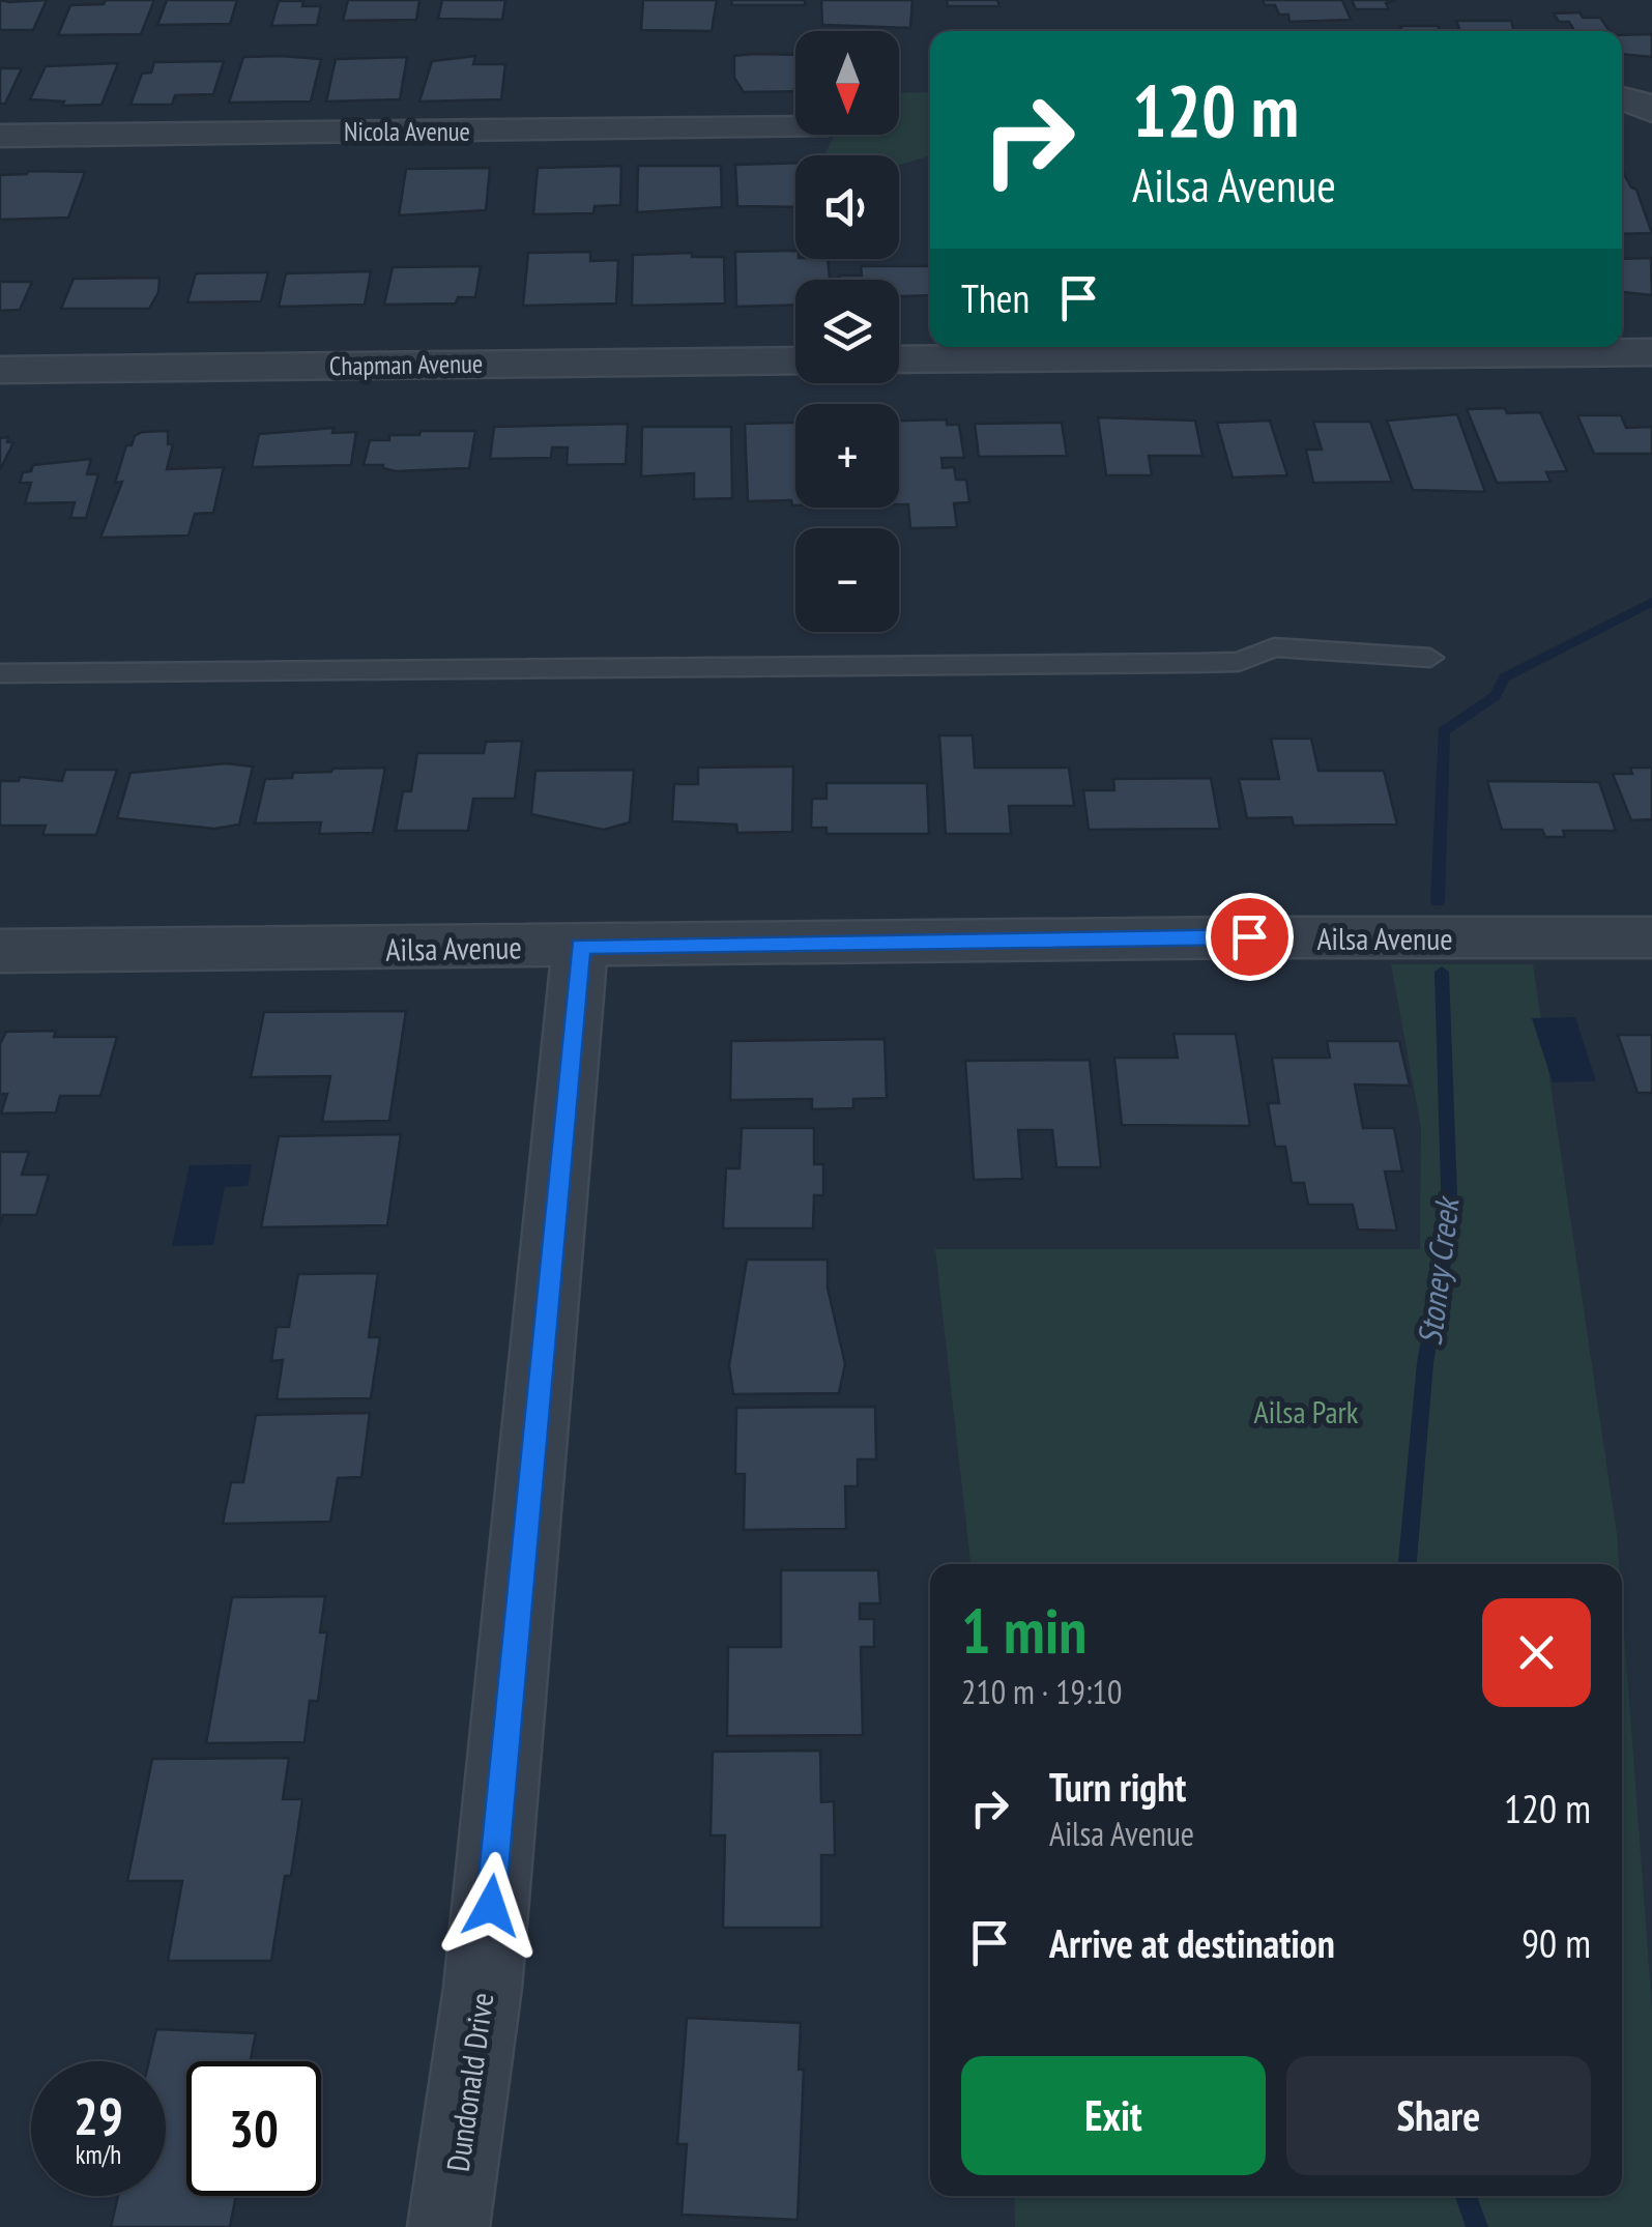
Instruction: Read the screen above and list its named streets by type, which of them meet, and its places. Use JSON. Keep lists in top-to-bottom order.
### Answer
{
  "streets": {
    "street": [
      "Nicola Avenue",
      "Chapman Avenue",
      "Ailsa Avenue",
      "Dundonald Drive"
    ]
  },
  "crossings": [
    ["Ailsa Avenue", "Dundonald Drive"]
  ],
  "water": ["Stoney Creek"],
  "parks": ["Ailsa Park"],
  "north": "bottom",
  "page": {
    "map_buttons": ["+", "−"],
    "turn": ["120 m", "Ailsa Avenue"],
    "then": "Then",
    "heading": ["1 min", "210 m · 19:10"],
    "list": [
      {
        "name": "Turn right",
        "note": "Ailsa Avenue",
        "value": "120 m"
      },
      {
        "name": "Arrive at destination",
        "value": "90 m"
      }
    ],
    "buttons": ["Exit", "Share"],
    "speed": "29 km/h",
    "limit": "30"
  }
}
